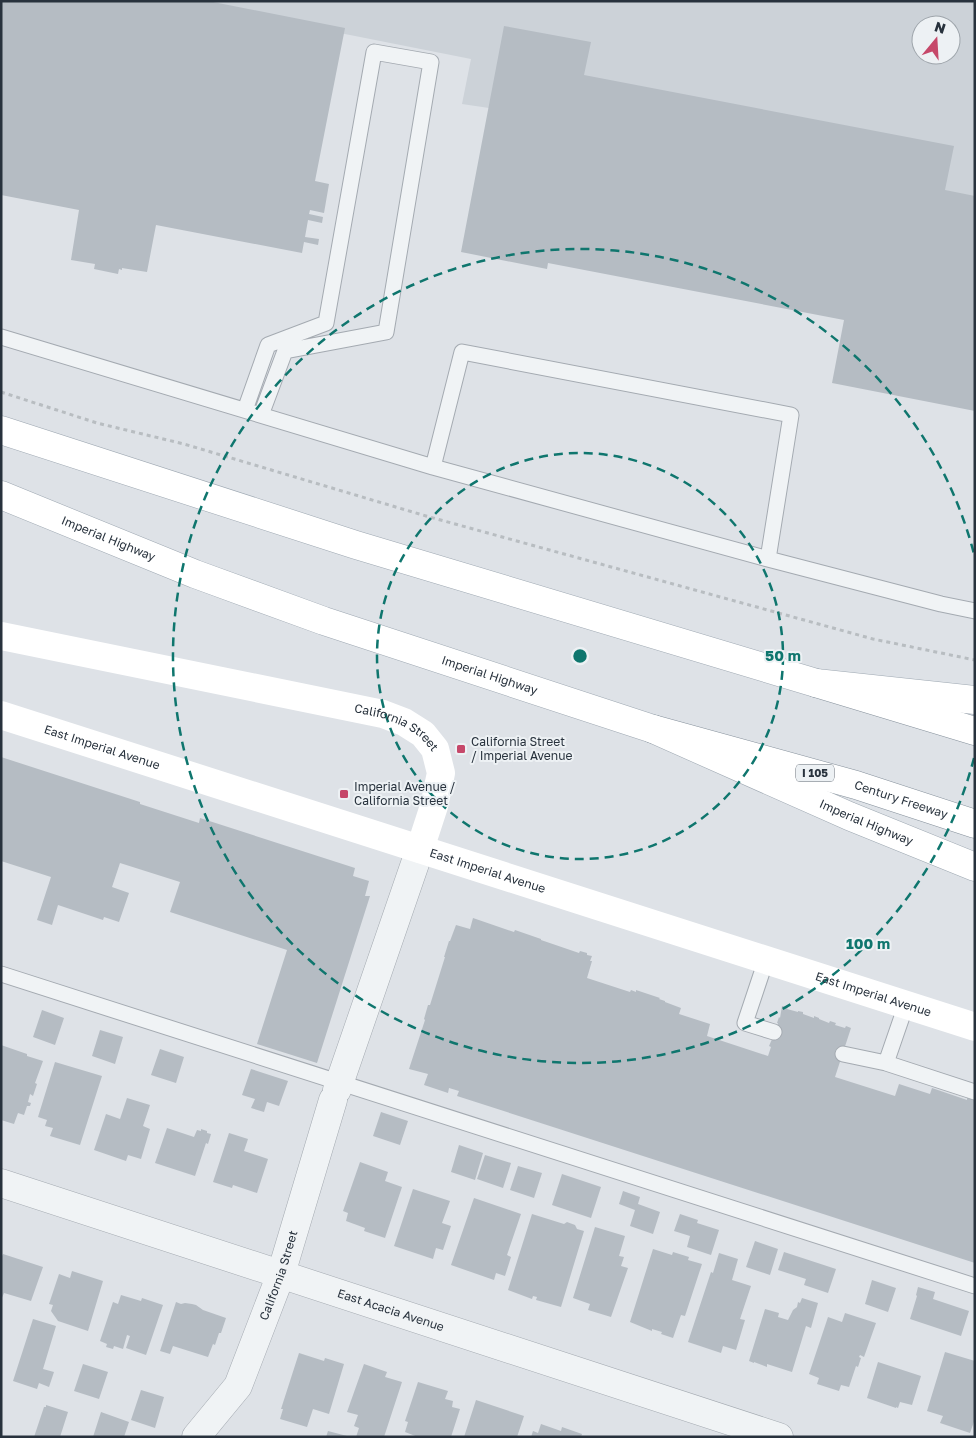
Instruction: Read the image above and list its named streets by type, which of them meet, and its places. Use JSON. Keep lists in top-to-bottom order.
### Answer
{
  "streets": {
    "main road": [
      "Imperial Highway",
      "California Street",
      "East Imperial Avenue",
      "I 105",
      "Century Freeway"
    ],
    "street": ["East Acacia Avenue"]
  },
  "crossings": [
    ["Imperial Highway", "Century Freeway"],
    ["California Street", "East Imperial Avenue"],
    ["California Street", "East Acacia Avenue"]
  ],
  "places": {
    "transit": ["California Street / Imperial Avenue", "Imperial Avenue / California Street"]
  },
  "north": "top",
  "rings": ["50 m", "100 m"]
}
